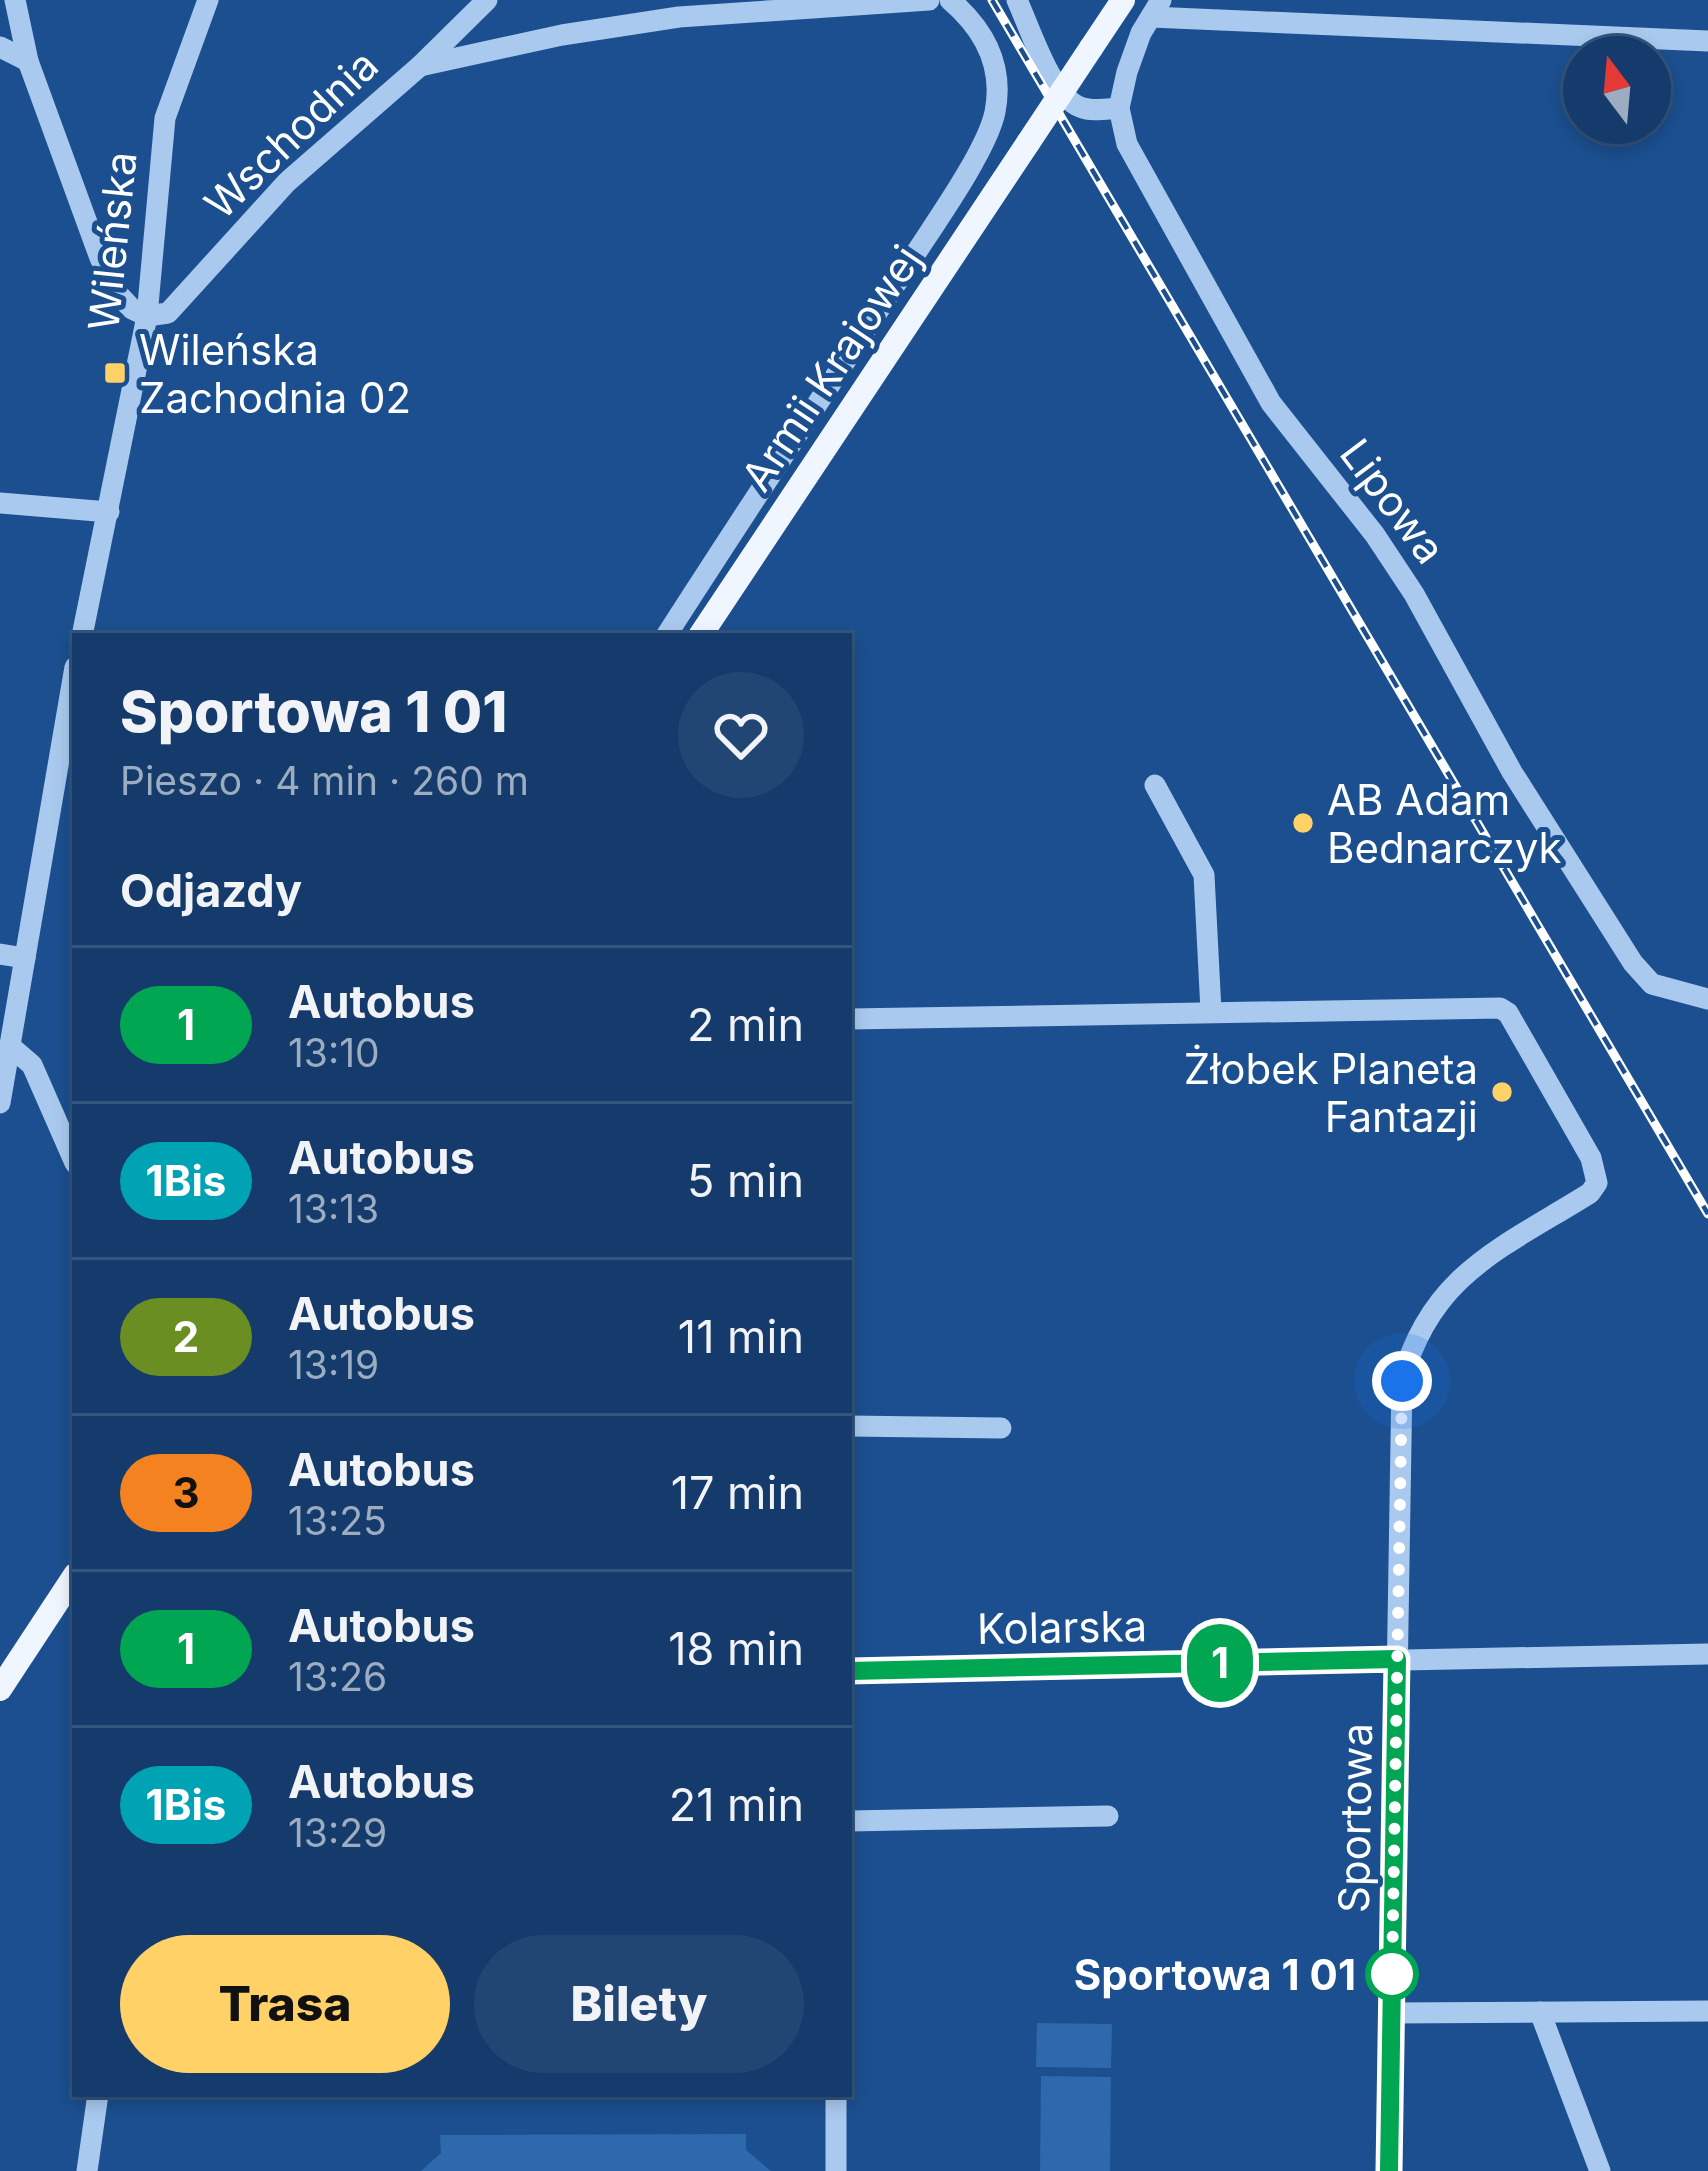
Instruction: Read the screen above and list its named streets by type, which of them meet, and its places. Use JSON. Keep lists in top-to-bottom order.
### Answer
{
  "streets": {
    "main road": ["Armii Krajowej"],
    "street": [
      "Wschodnia",
      "Wileńska",
      "Lipowa",
      "Kolarska",
      "Sportowa"
    ]
  },
  "crossings": [
    ["Wschodnia", "Wileńska"],
    ["Kolarska", "Sportowa"]
  ],
  "places": {
    "transit": ["Wileńska Zachodnia 02"],
    "other": ["AB Adam Bednarczyk", "Żłobek Planeta Fantazji", "Sportowa 1 01"]
  },
  "lines": ["bus line 1"],
  "north": "top",
  "page": {
    "on_map": "1",
    "heading": [
      ["Sportowa 1 01", "Pieszo · 4 min · 260 m"],
      "Odjazdy"
    ],
    "list": [
      {
        "mark": "1",
        "name": "Autobus",
        "note": "13:10",
        "value": "2 min"
      },
      {
        "mark": "1Bis",
        "name": "Autobus",
        "note": "13:13",
        "value": "5 min"
      },
      {
        "mark": "2",
        "name": "Autobus",
        "note": "13:19",
        "value": "11 min"
      },
      {
        "mark": "3",
        "name": "Autobus",
        "note": "13:25",
        "value": "17 min"
      },
      {
        "mark": "1",
        "name": "Autobus",
        "note": "13:26",
        "value": "18 min"
      },
      {
        "mark": "1Bis",
        "name": "Autobus",
        "note": "13:29",
        "value": "21 min"
      }
    ],
    "buttons": ["Trasa", "Bilety"]
  }
}
